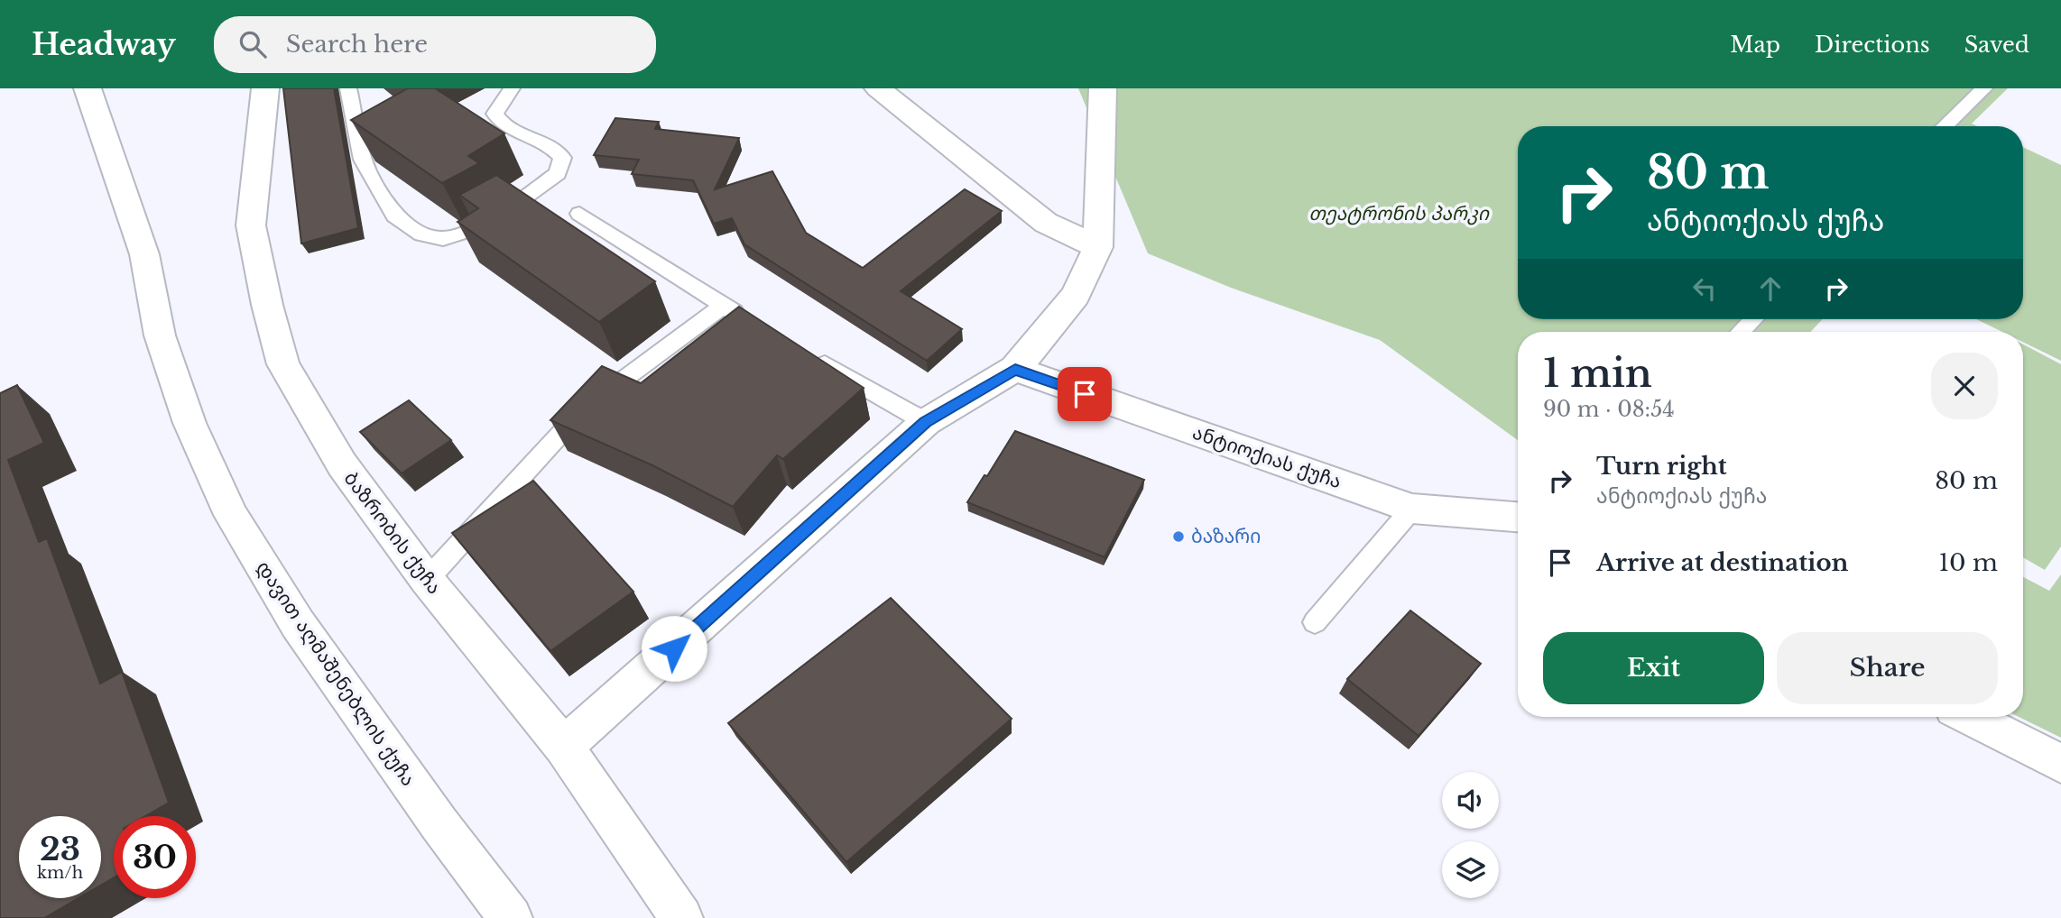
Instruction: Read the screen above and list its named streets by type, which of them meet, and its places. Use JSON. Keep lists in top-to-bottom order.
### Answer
{
  "streets": {
    "street": ["ანტიოქიას ქუჩა", "ბაზრობის ქუჩა", "დავით აღმაშენებლის ქუჩა"]
  },
  "parks": ["თეატრონის პარკი"],
  "places": ["ბაზარი"],
  "page": {
    "header": "Headway",
    "search": "Search here",
    "nav": ["Map", "Directions", "Saved"],
    "turn": ["80 m", "ანტიოქიას ქუჩა"],
    "heading": ["1 min", "90 m · 08:54"],
    "list": [
      {
        "name": "Turn right",
        "note": "ანტიოქიას ქუჩა",
        "value": "80 m"
      },
      {
        "name": "Arrive at destination",
        "value": "10 m"
      }
    ],
    "buttons": ["Exit", "Share"],
    "speed": "23 km/h",
    "limit": "30"
  }
}
